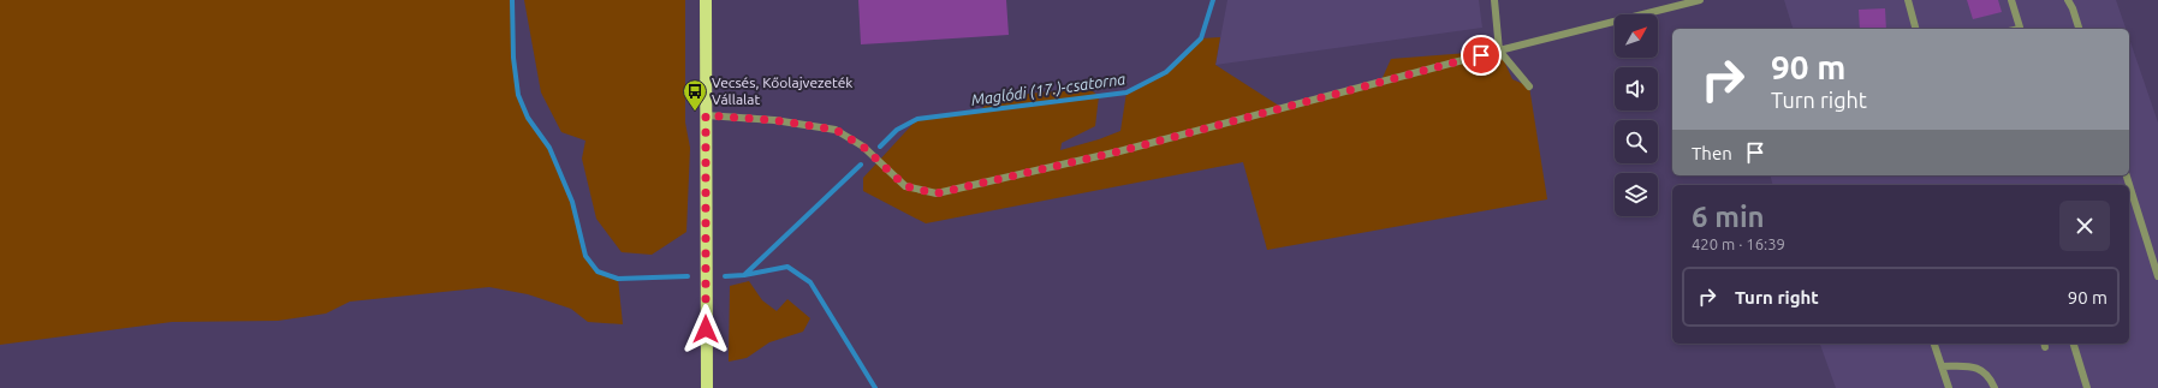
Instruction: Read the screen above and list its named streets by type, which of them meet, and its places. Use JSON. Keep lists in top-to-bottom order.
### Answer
{
  "water": ["Maglódi (17.)-csatorna"],
  "places": {
    "bus stop": ["Vecsés, Kőolajvezeték Vállalat"]
  },
  "north": "top right",
  "page": {
    "turn": ["90 m", "Turn right"],
    "then": "Then",
    "heading": ["6 min", "420 m · 16:39"],
    "list": [
      {
        "name": "Turn right",
        "value": "90 m"
      }
    ]
  }
}
